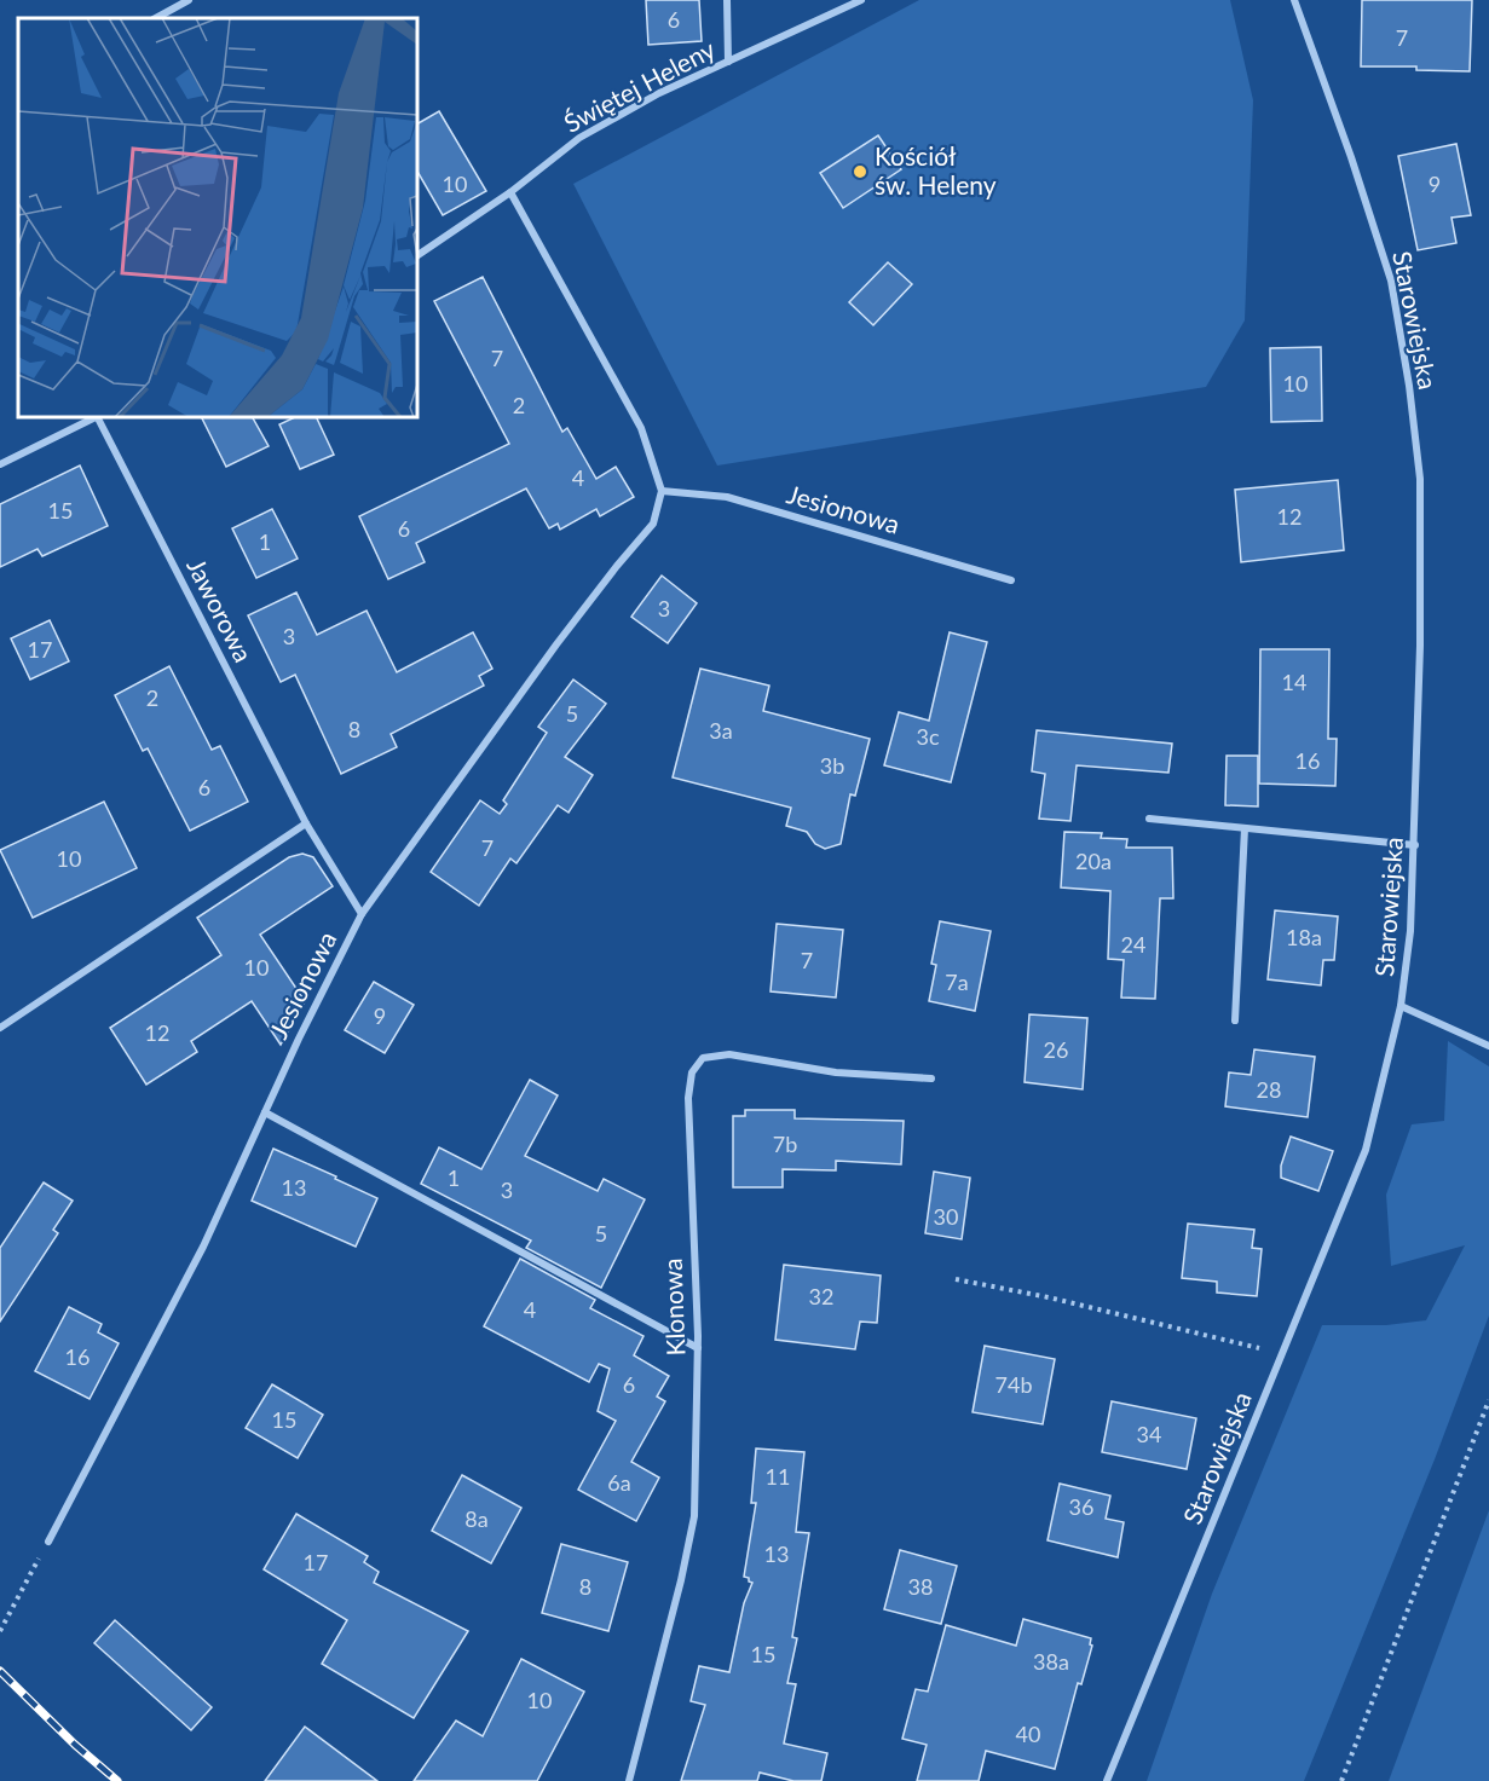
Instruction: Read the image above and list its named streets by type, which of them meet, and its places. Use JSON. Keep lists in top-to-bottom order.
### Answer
{
  "streets": {
    "street": [
      "Świętej Heleny",
      "Starowiejska",
      "Jesionowa",
      "Jaworowa",
      "Klonowa"
    ]
  },
  "crossings": [
    ["Jesionowa", "Jaworowa"]
  ],
  "places": ["Kościół św. Heleny"],
  "house_numbers": [
    "6",
    "7",
    "10",
    "9",
    "7",
    "10",
    "2",
    "4",
    "15",
    "12",
    "6",
    "1",
    "3",
    "3",
    "17",
    "14",
    "2",
    "5",
    "8",
    "3a",
    "3c",
    "16",
    "3b",
    "6",
    "7",
    "10",
    "20a",
    "18a",
    "24",
    "7",
    "10",
    "7a",
    "9",
    "12",
    "26",
    "28",
    "7b",
    "1",
    "13",
    "3",
    "30",
    "5",
    "32",
    "4",
    "16",
    "6",
    "74b",
    "15",
    "34",
    "11",
    "6a",
    "36",
    "8a",
    "13",
    "17",
    "8",
    "38",
    "15",
    "38a",
    "10",
    "40"
  ]
}
